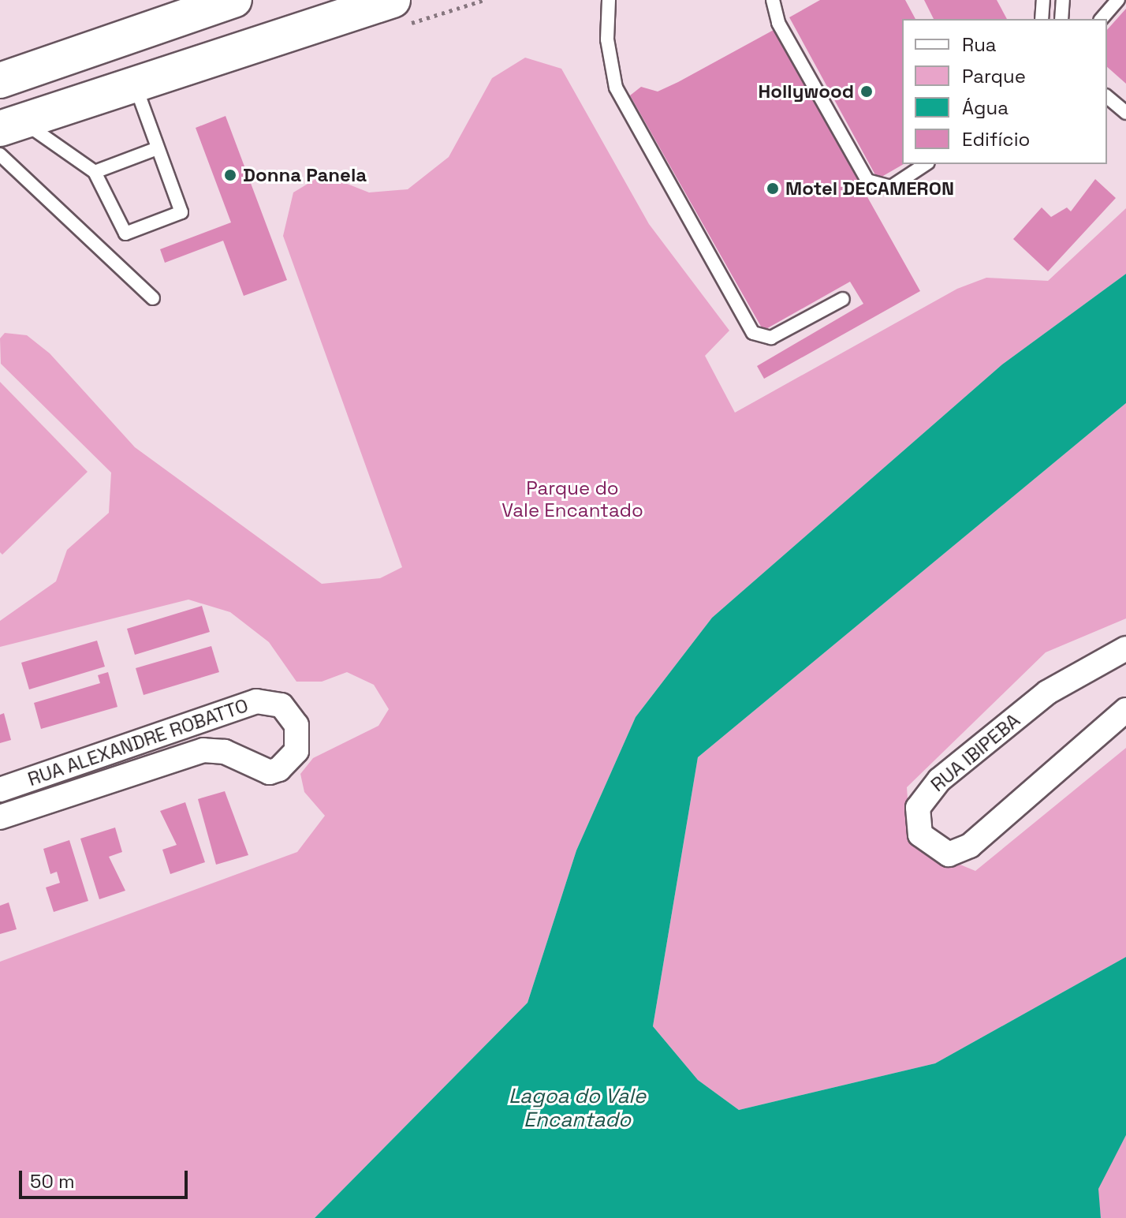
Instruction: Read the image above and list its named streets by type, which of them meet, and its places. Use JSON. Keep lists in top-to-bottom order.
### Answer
{
  "streets": {
    "street": ["RUA ALEXANDRE ROBATTO", "RUA IBIPEBA"]
  },
  "water": ["Lagoa do Vale Encantado"],
  "parks": ["Parque do Vale Encantado"],
  "places": ["Hollywood", "Donna Panela", "Motel DECAMERON"],
  "legend": [
    "Rua",
    "Parque",
    "Água",
    "Edifício"
  ],
  "scale_bar": "50 m"
}
